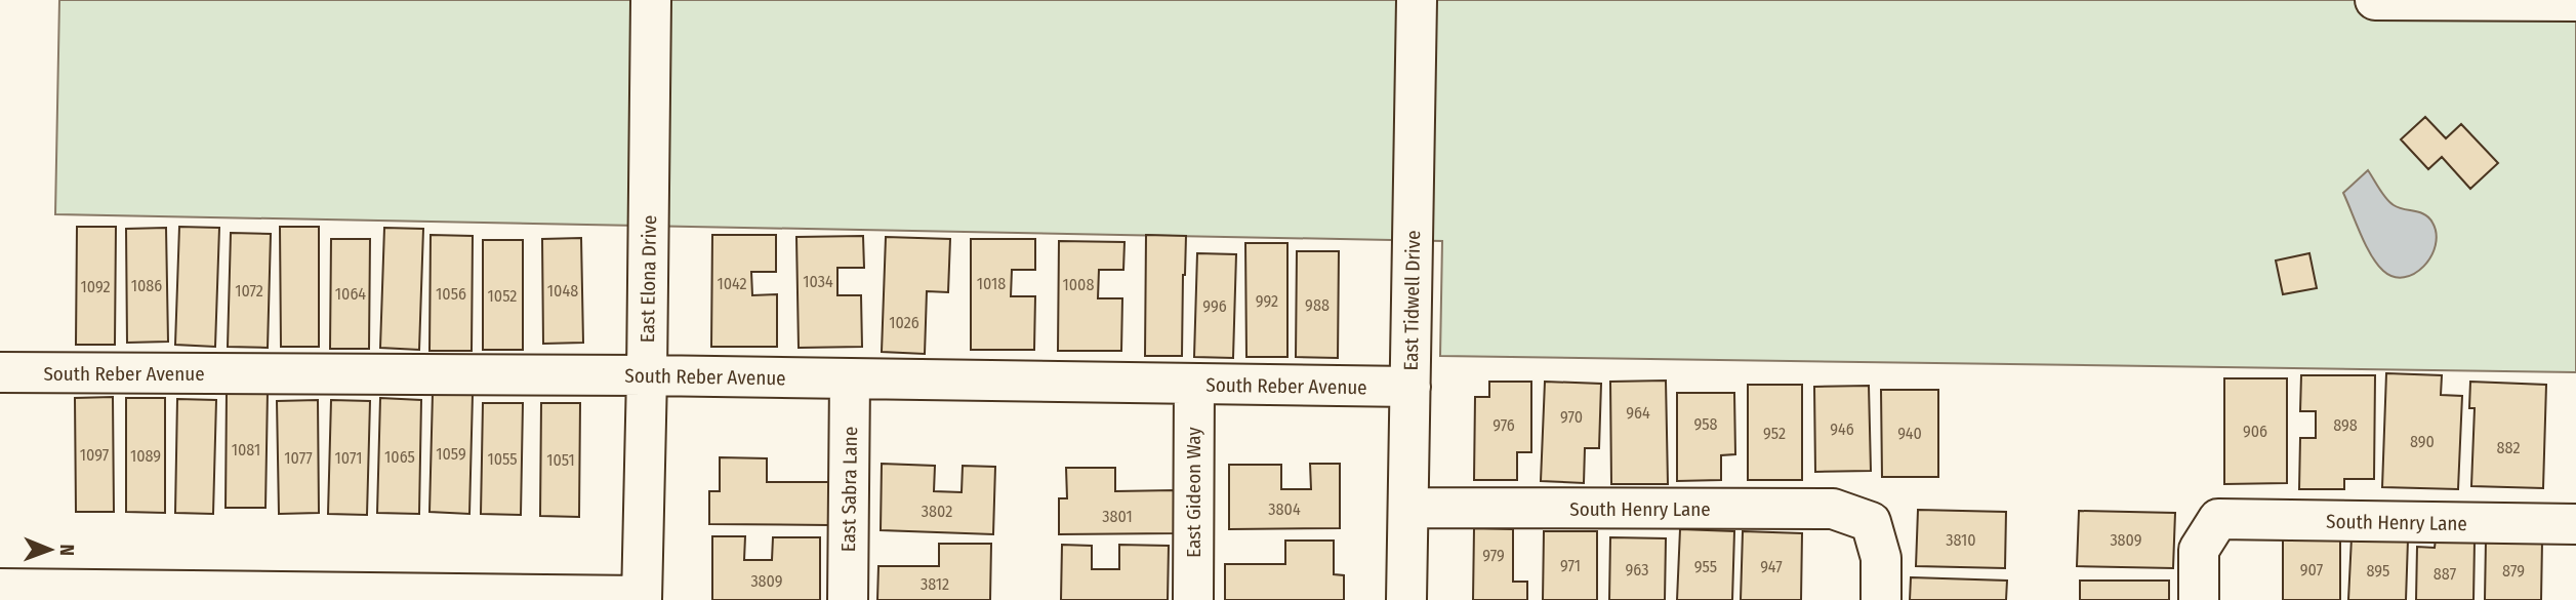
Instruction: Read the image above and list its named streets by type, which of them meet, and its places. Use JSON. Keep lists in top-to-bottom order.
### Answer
{
  "streets": {
    "street": [
      "East Elona Drive",
      "East Tidwell Drive",
      "South Reber Avenue",
      "East Sabra Lane",
      "East Gideon Way",
      "South Henry Lane"
    ]
  },
  "crossings": [
    ["East Elona Drive", "South Reber Avenue"],
    ["East Tidwell Drive", "South Reber Avenue"],
    ["East Tidwell Drive", "South Henry Lane"],
    ["South Reber Avenue", "East Sabra Lane"],
    ["South Reber Avenue", "East Gideon Way"]
  ],
  "house_numbers": [
    "1034",
    "1042",
    "1018",
    "1008",
    "1086",
    "1092",
    "1072",
    "1048",
    "1064",
    "1056",
    "1052",
    "992",
    "988",
    "996",
    "1026",
    "964",
    "970",
    "958",
    "976",
    "898",
    "946",
    "906",
    "952",
    "940",
    "890",
    "882",
    "1081",
    "1059",
    "1097",
    "1089",
    "1065",
    "1077",
    "1071",
    "1055",
    "1051",
    "3804",
    "3802",
    "3801",
    "3810",
    "3809",
    "979",
    "971",
    "955",
    "947",
    "963",
    "907",
    "895",
    "879",
    "887",
    "3809",
    "3812"
  ],
  "north": "right"
}
